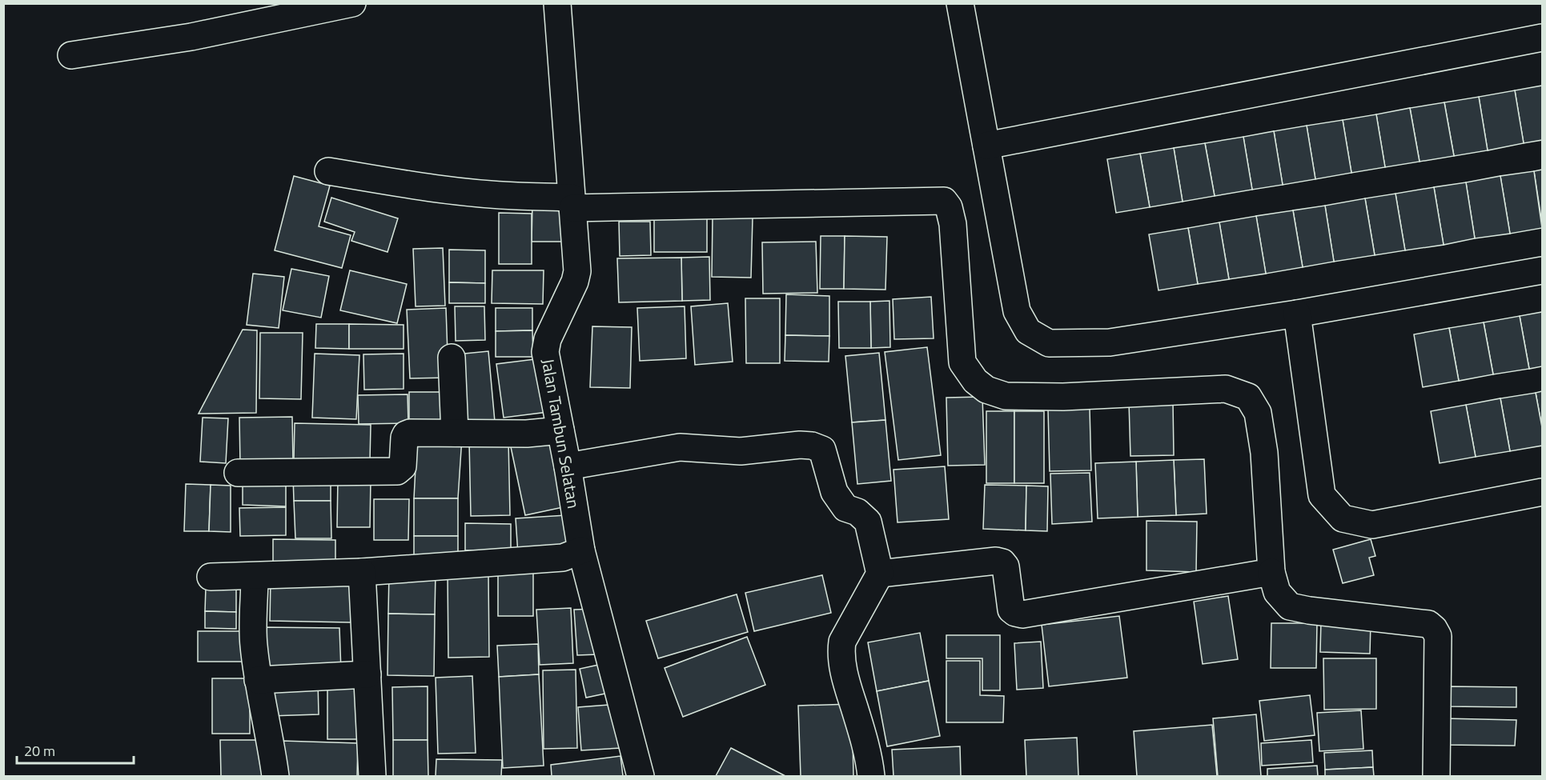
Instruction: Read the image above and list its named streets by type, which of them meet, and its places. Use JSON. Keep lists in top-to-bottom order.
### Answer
{
  "streets": {
    "street": ["Jalan Tambun Selatan"]
  },
  "scale_bar": "20 m"
}
